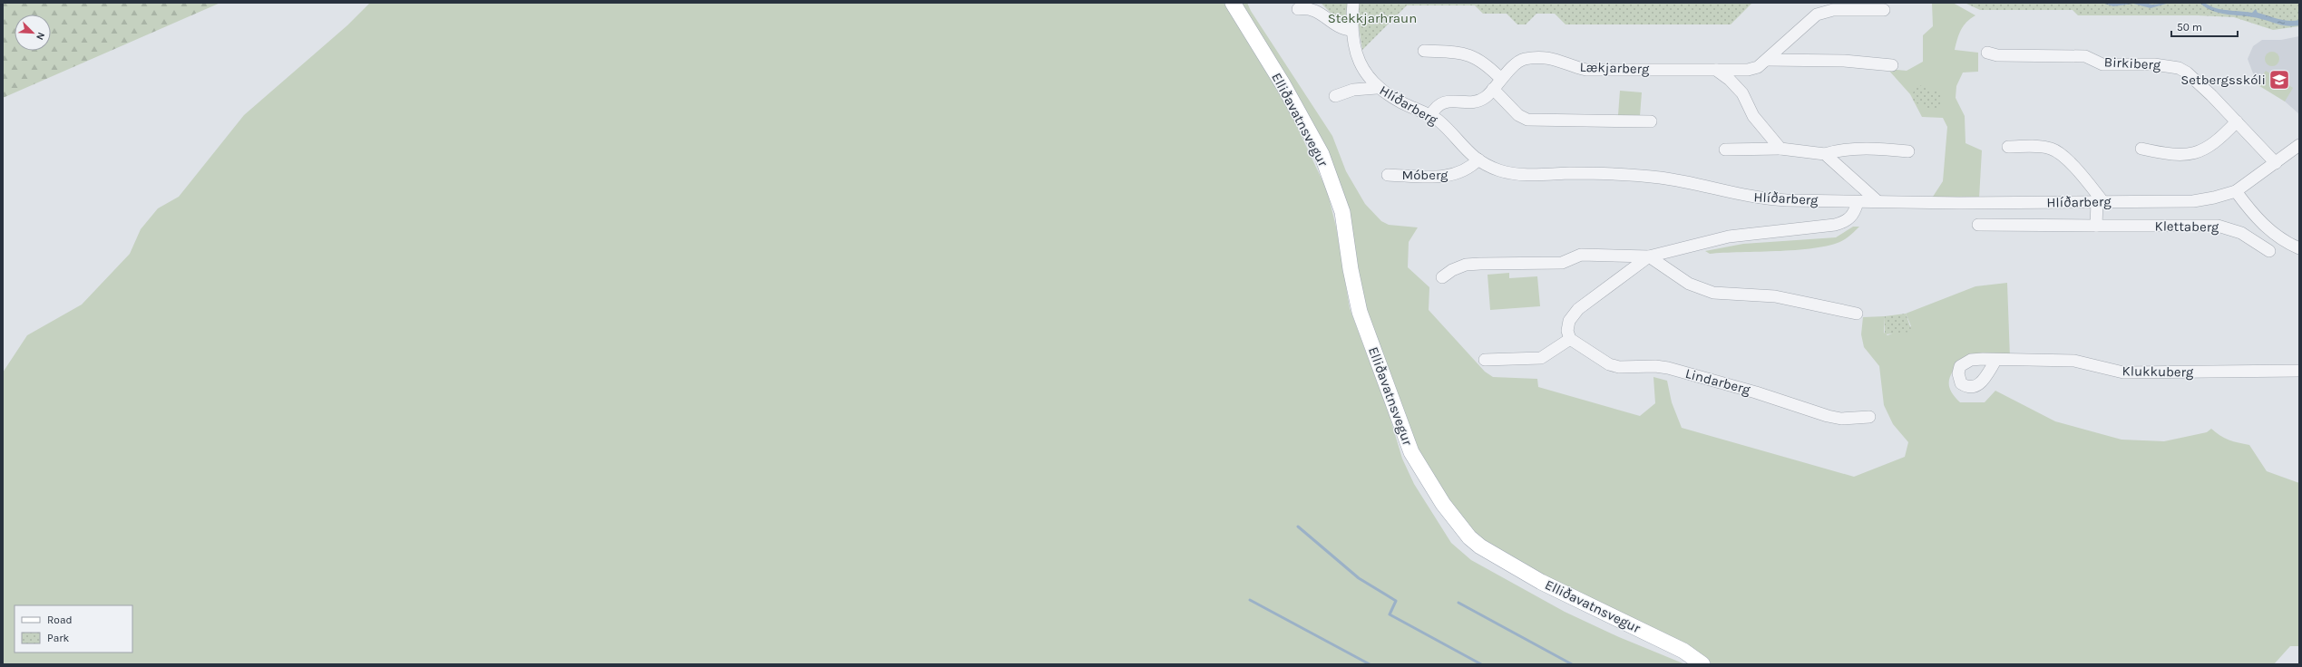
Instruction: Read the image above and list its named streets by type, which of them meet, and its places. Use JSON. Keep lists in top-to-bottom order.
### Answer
{
  "streets": {
    "main road": ["Elliðavatnsvegur"],
    "street": [
      "Birkiberg",
      "Lækjarberg",
      "Hlíðarberg",
      "Móberg",
      "Klettaberg",
      "Klukkuberg",
      "Lindarberg"
    ]
  },
  "crossings": [
    ["Birkiberg", "Hlíðarberg"],
    ["Lækjarberg", "Hlíðarberg"],
    ["Hlíðarberg", "Móberg"]
  ],
  "parks": ["Stekkjarhraun"],
  "places": {
    "school or university": ["Setbergsskóli"]
  },
  "legend": ["Road", "Park"],
  "scale_bar": "50 m",
  "north": "bottom right"
}
